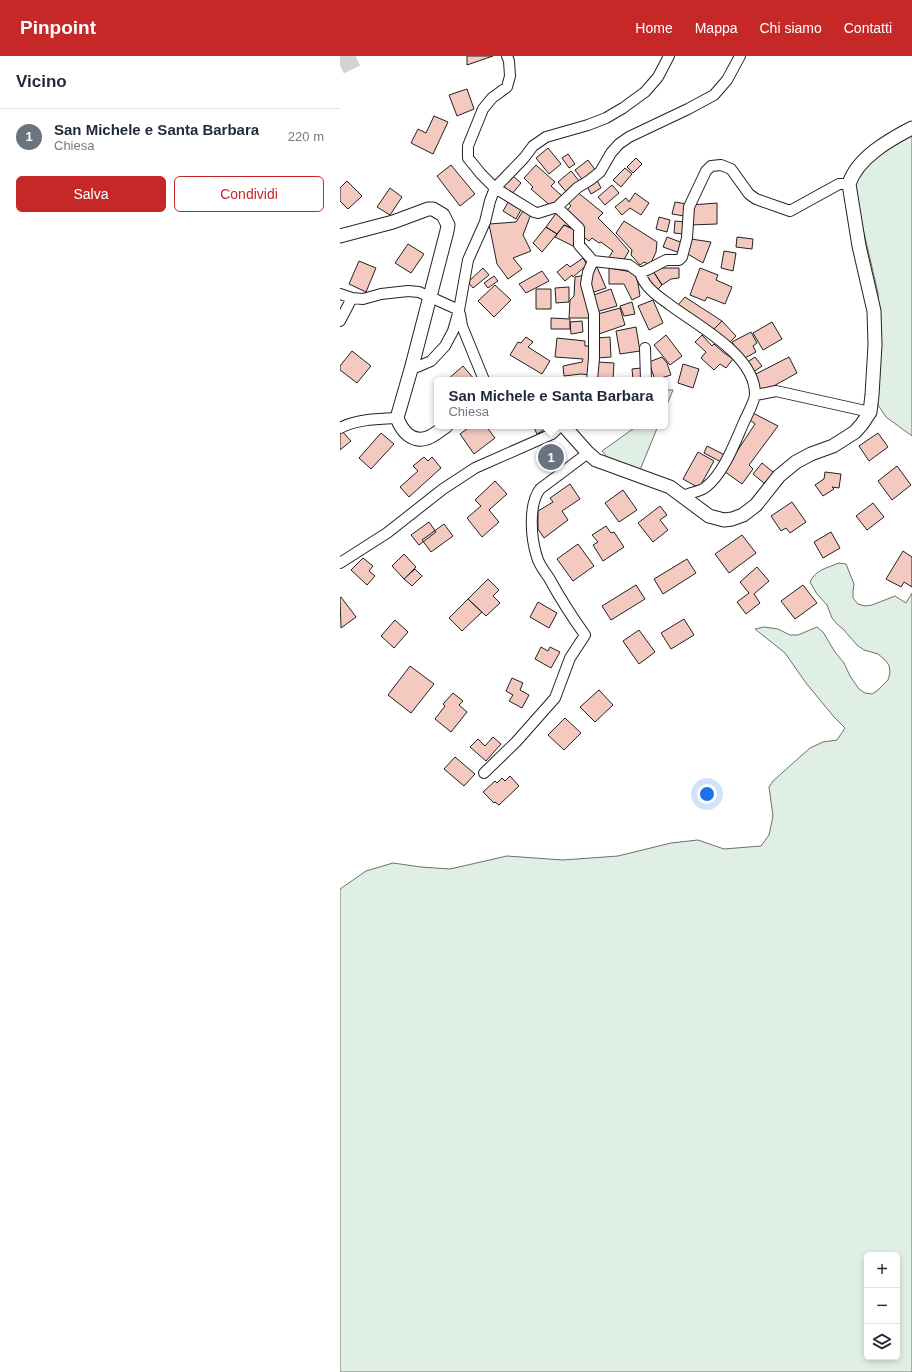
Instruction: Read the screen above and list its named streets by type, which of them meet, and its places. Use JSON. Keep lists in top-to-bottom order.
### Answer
{
  "page": {
    "header": "Pinpoint",
    "nav": [
      "Home",
      "Mappa",
      "Chi siamo",
      "Contatti"
    ],
    "heading": "Vicino",
    "list": [
      {
        "mark": "1",
        "name": "San Michele e Santa Barbara",
        "note": "Chiesa",
        "value": "220 m"
      }
    ],
    "buttons": ["Salva", "Condividi"],
    "popup": ["San Michele e Santa Barbara", "Chiesa"],
    "pins": "1",
    "map_buttons": ["+", "−"]
  }
}
